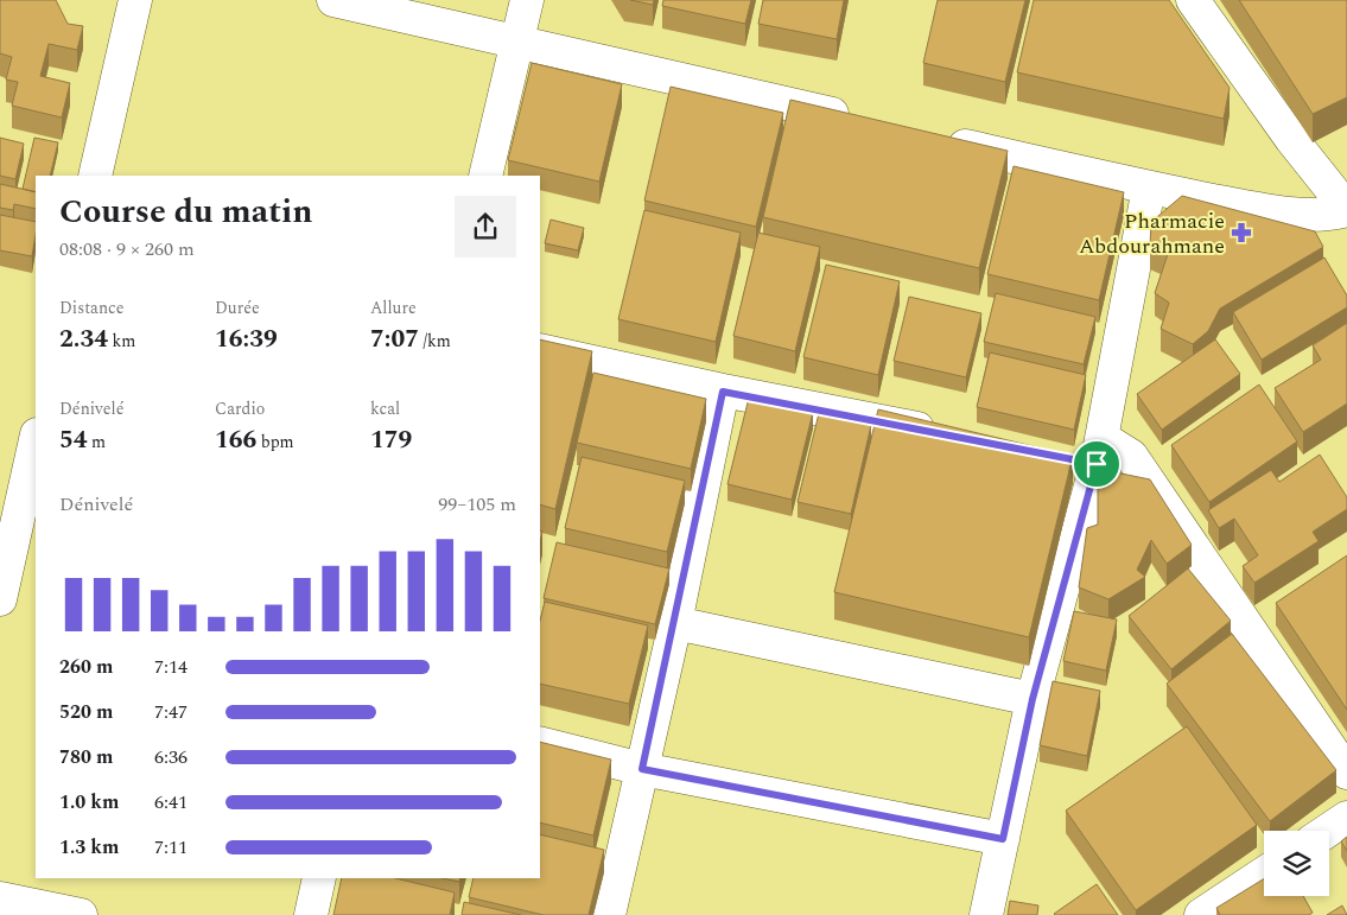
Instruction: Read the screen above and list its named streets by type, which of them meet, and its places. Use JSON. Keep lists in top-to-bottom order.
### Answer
{
  "places": {
    "pharmacy": ["Pharmacie Abdourahmane"]
  },
  "page": {
    "heading": ["Course du matin", "08:08 · 9 × 260 m"],
    "stats": [
      ["Distance", "2.34 km"],
      ["Durée", "16:39"],
      ["Allure", "7:07 /km"],
      ["Dénivelé", "54 m"],
      ["Cardio", "166 bpm"],
      ["kcal", "179"]
    ],
    "chart": ["Dénivelé", "99–105 m"],
    "list": [
      {
        "name": "260 m",
        "note": "7:14"
      },
      {
        "name": "520 m",
        "note": "7:47"
      },
      {
        "name": "780 m",
        "note": "6:36"
      },
      {
        "name": "1.0 km",
        "note": "6:41"
      },
      {
        "name": "1.3 km",
        "note": "7:11"
      }
    ]
  }
}
